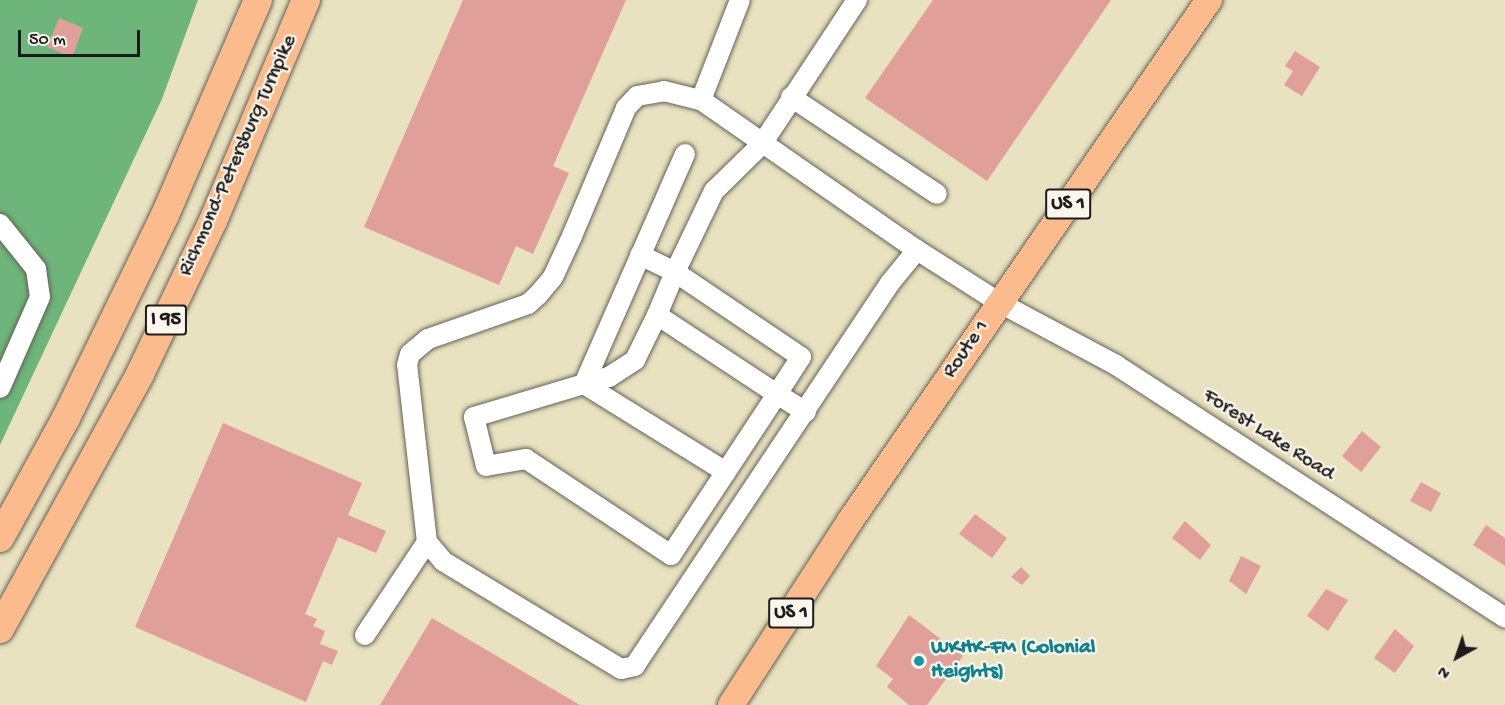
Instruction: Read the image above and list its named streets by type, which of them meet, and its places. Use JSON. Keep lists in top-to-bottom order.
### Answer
{
  "streets": {
    "highway": ["Richmond-Petersburg Turnpike", "I 95"],
    "main road": ["US 1", "Route 1"],
    "street": ["Forest Lake Road"]
  },
  "crossings": [
    ["Route 1", "Forest Lake Road"]
  ],
  "places": ["WKHK-FM (Colonial Heights)"],
  "scale_bar": "50 m",
  "north": "bottom left"
}
